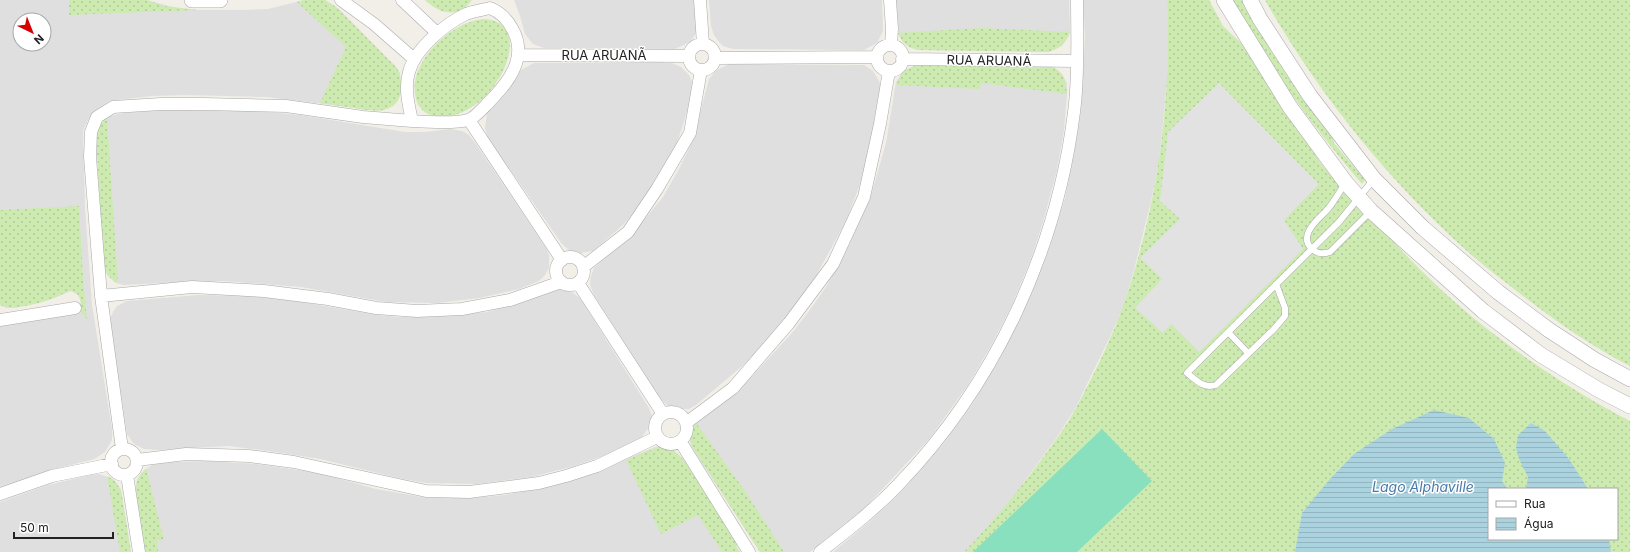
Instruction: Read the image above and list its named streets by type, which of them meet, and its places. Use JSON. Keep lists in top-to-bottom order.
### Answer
{
  "streets": {
    "street": ["RUA ARUANÃ"]
  },
  "water": ["Lago Alphaville"],
  "legend": ["Rua", "Água"],
  "scale_bar": "50 m",
  "north": "bottom right"
}
